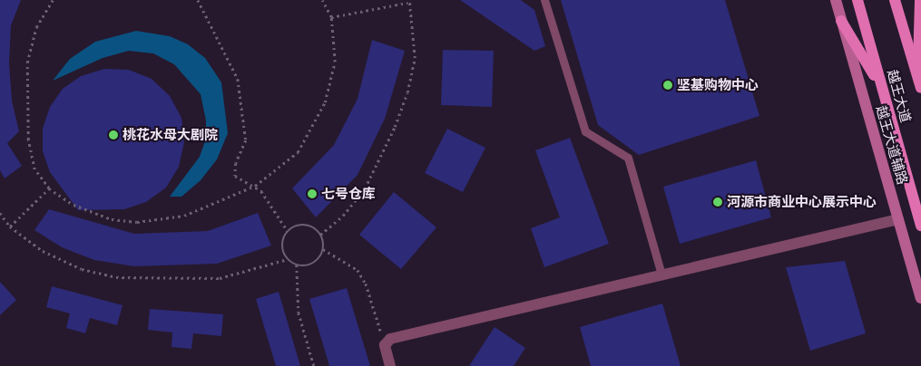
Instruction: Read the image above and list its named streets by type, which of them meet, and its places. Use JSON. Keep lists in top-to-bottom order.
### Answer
{
  "streets": {
    "main road": ["越王大道", "越王大道辅路"]
  },
  "places": [
    "坚基购物中心",
    "桃花水母大剧院",
    "七号仓库",
    "河源市商业中心展示中心"
  ]
}
